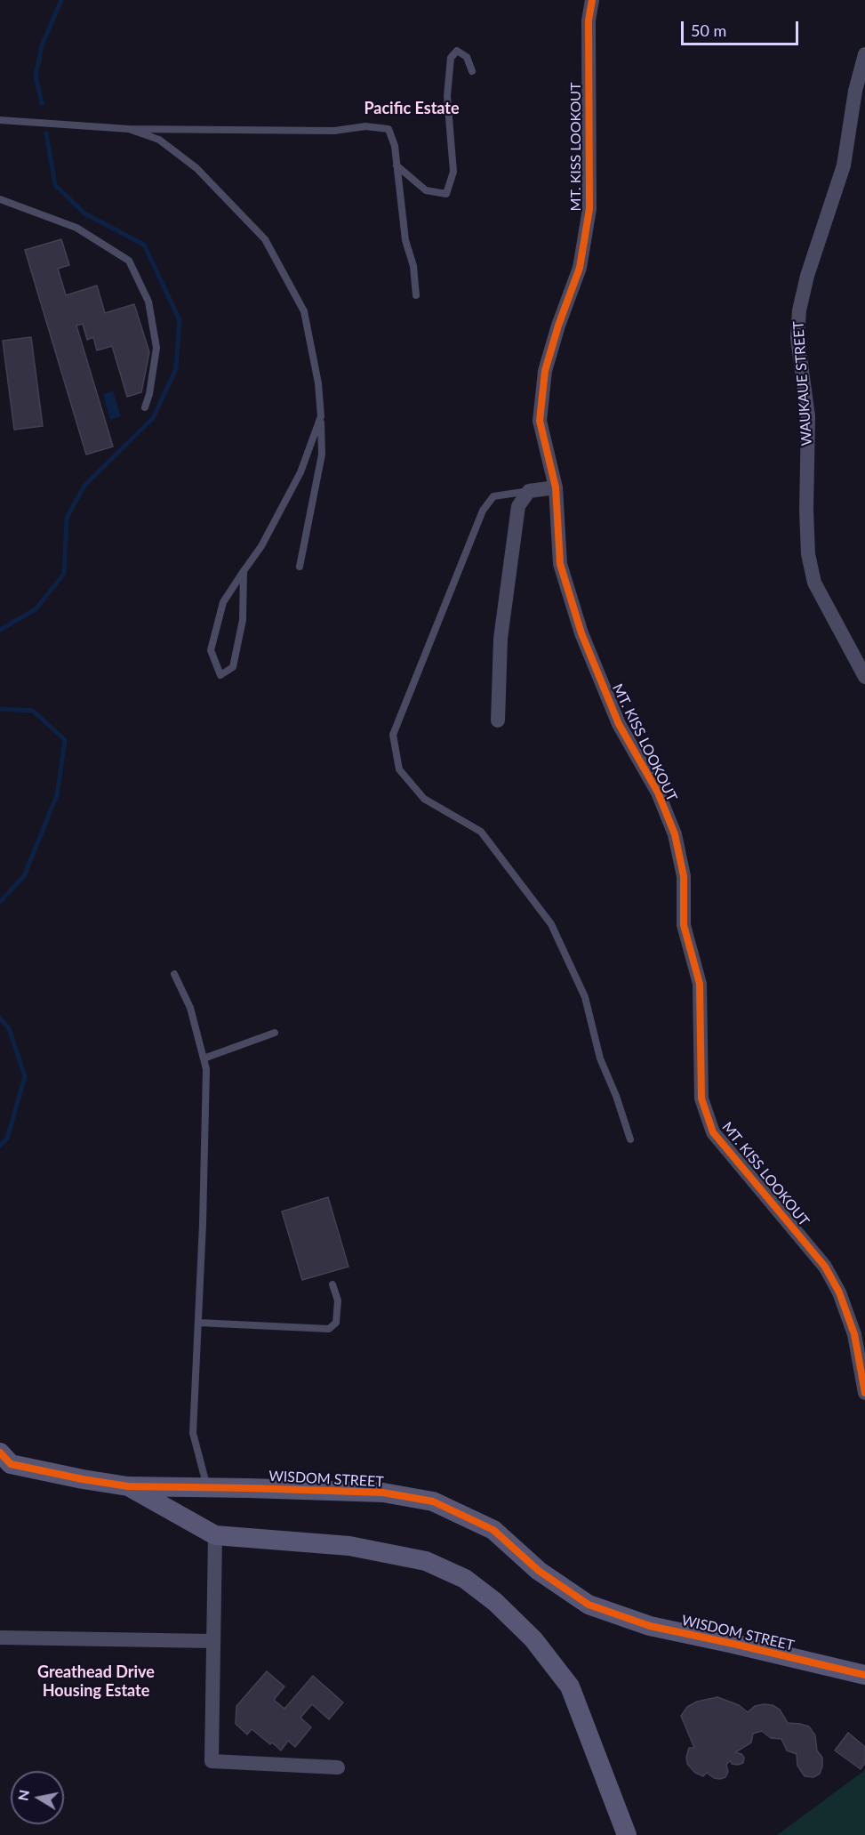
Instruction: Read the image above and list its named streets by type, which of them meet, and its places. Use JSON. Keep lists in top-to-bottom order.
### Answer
{
  "streets": {
    "street": ["MT. KISS LOOKOUT", "WAUKAUE STREET", "WISDOM STREET"]
  },
  "districts": ["Pacific Estate", "Greathead Drive Housing Estate"],
  "scale_bar": "50 m",
  "north": "left"
}
